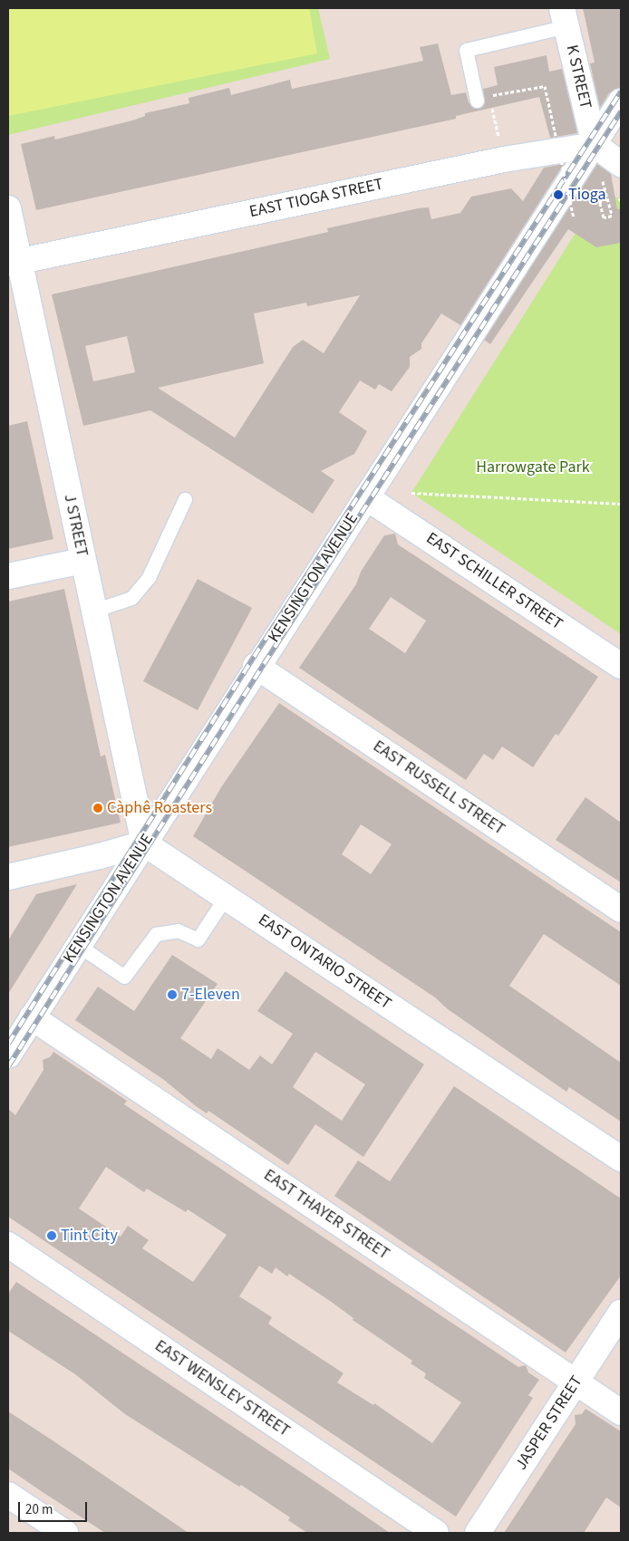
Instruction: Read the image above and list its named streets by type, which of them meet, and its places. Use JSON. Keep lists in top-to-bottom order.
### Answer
{
  "streets": {
    "street": [
      "K STREET",
      "EAST TIOGA STREET",
      "J STREET",
      "KENSINGTON AVENUE",
      "EAST SCHILLER STREET",
      "EAST RUSSELL STREET",
      "EAST ONTARIO STREET",
      "EAST THAYER STREET",
      "EAST WENSLEY STREET",
      "JASPER STREET"
    ]
  },
  "crossings": [
    ["K STREET", "EAST TIOGA STREET"],
    ["K STREET", "KENSINGTON AVENUE"],
    ["EAST TIOGA STREET", "J STREET"],
    ["EAST TIOGA STREET", "KENSINGTON AVENUE"],
    ["J STREET", "KENSINGTON AVENUE"],
    ["J STREET", "EAST ONTARIO STREET"],
    ["KENSINGTON AVENUE", "EAST SCHILLER STREET"],
    ["KENSINGTON AVENUE", "EAST RUSSELL STREET"],
    ["KENSINGTON AVENUE", "EAST ONTARIO STREET"],
    ["KENSINGTON AVENUE", "EAST THAYER STREET"],
    ["EAST THAYER STREET", "JASPER STREET"]
  ],
  "parks": ["Harrowgate Park"],
  "places": [
    "Tioga",
    "Càphê Roasters",
    "7-Eleven",
    "Tint City"
  ],
  "scale_bar": "20 m"
}
